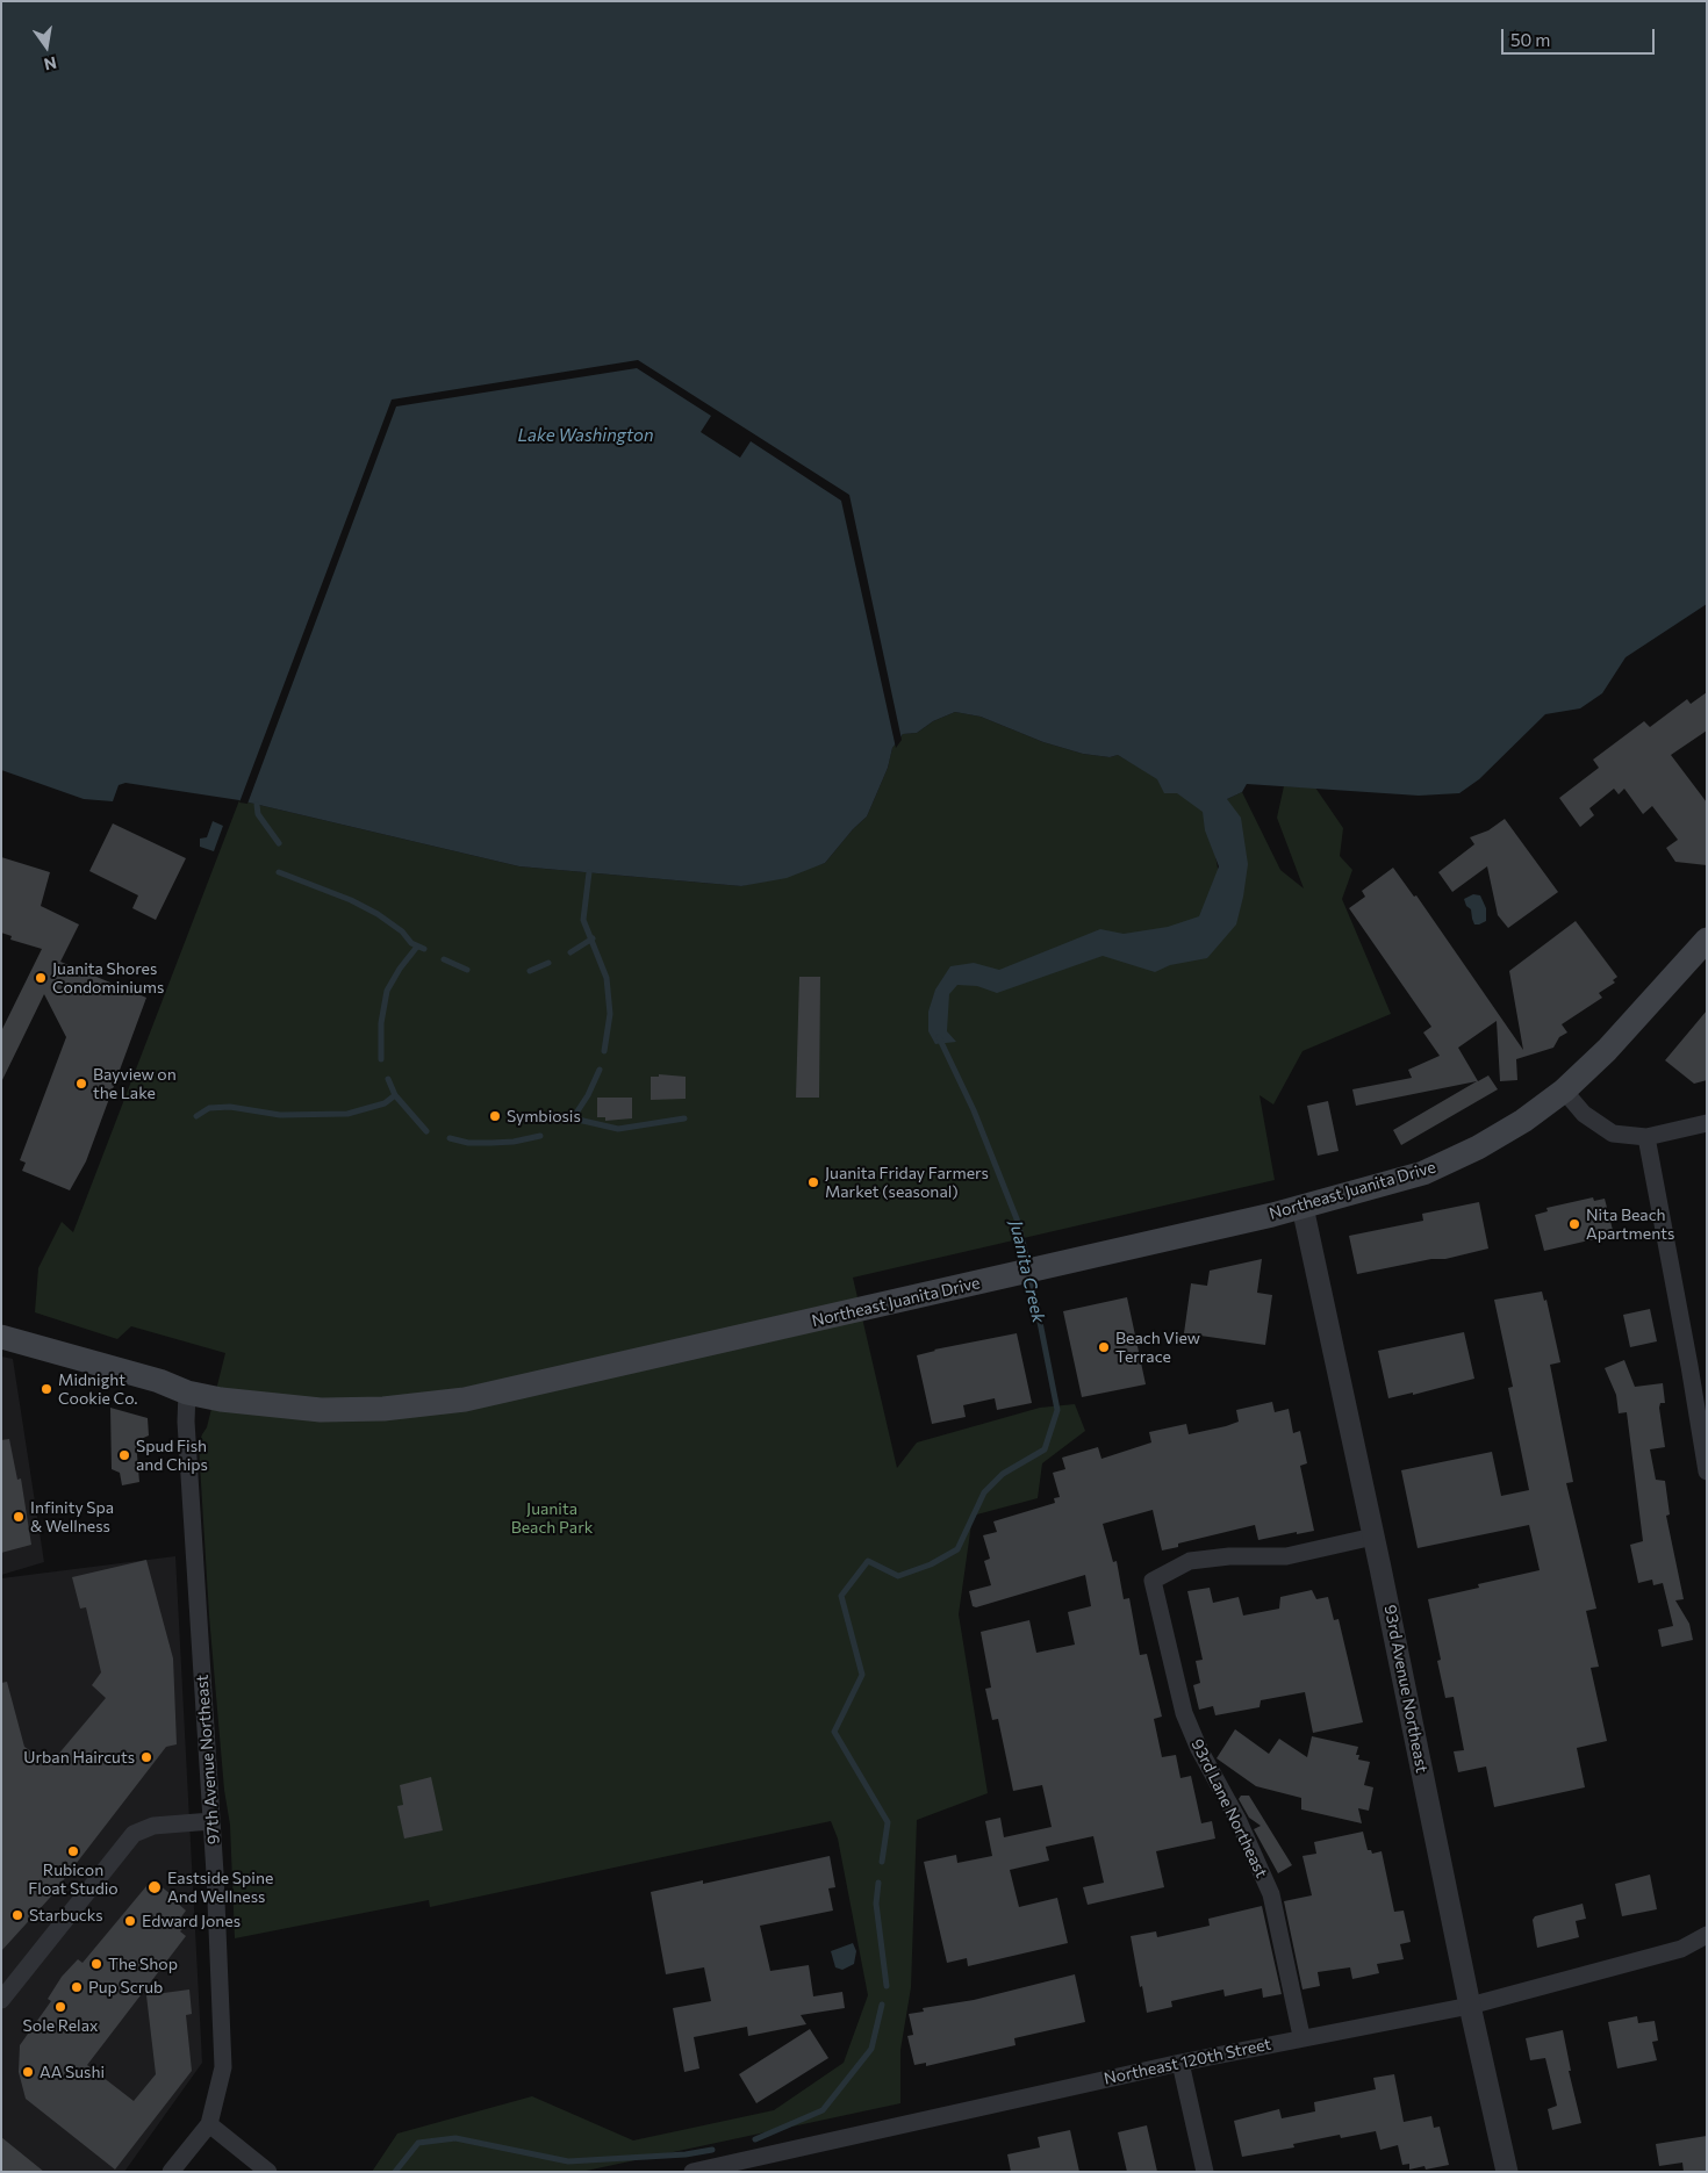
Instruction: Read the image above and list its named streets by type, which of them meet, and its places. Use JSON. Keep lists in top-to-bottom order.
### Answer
{
  "streets": {
    "main road": ["Northeast Juanita Drive"],
    "street": [
      "93rd Avenue Northeast",
      "97th Avenue Northeast",
      "93rd Lane Northeast",
      "Northeast 120th Street"
    ]
  },
  "crossings": [
    ["Northeast Juanita Drive", "93rd Avenue Northeast"],
    ["Northeast Juanita Drive", "97th Avenue Northeast"],
    ["93rd Avenue Northeast", "93rd Lane Northeast"],
    ["93rd Avenue Northeast", "Northeast 120th Street"],
    ["93rd Lane Northeast", "Northeast 120th Street"]
  ],
  "water": ["Lake Washington", "Juanita Creek"],
  "parks": ["Juanita Beach Park"],
  "places": [
    "Juanita Shores Condominiums",
    "Bayview on the Lake",
    "Symbiosis",
    "Juanita Friday Farmers Market (seasonal)",
    "Nita Beach Apartments",
    "Beach View Terrace",
    "Midnight Cookie Co.",
    "Spud Fish and Chips",
    "Infinity Spa & Wellness",
    "Urban Haircuts",
    "Rubicon Float Studio",
    "Eastside Spine And Wellness",
    "Starbucks",
    "Edward Jones",
    "The Shop",
    "Pup Scrub",
    "Sole Relax",
    "AA Sushi"
  ],
  "scale_bar": "50 m",
  "north": "bottom"
}
